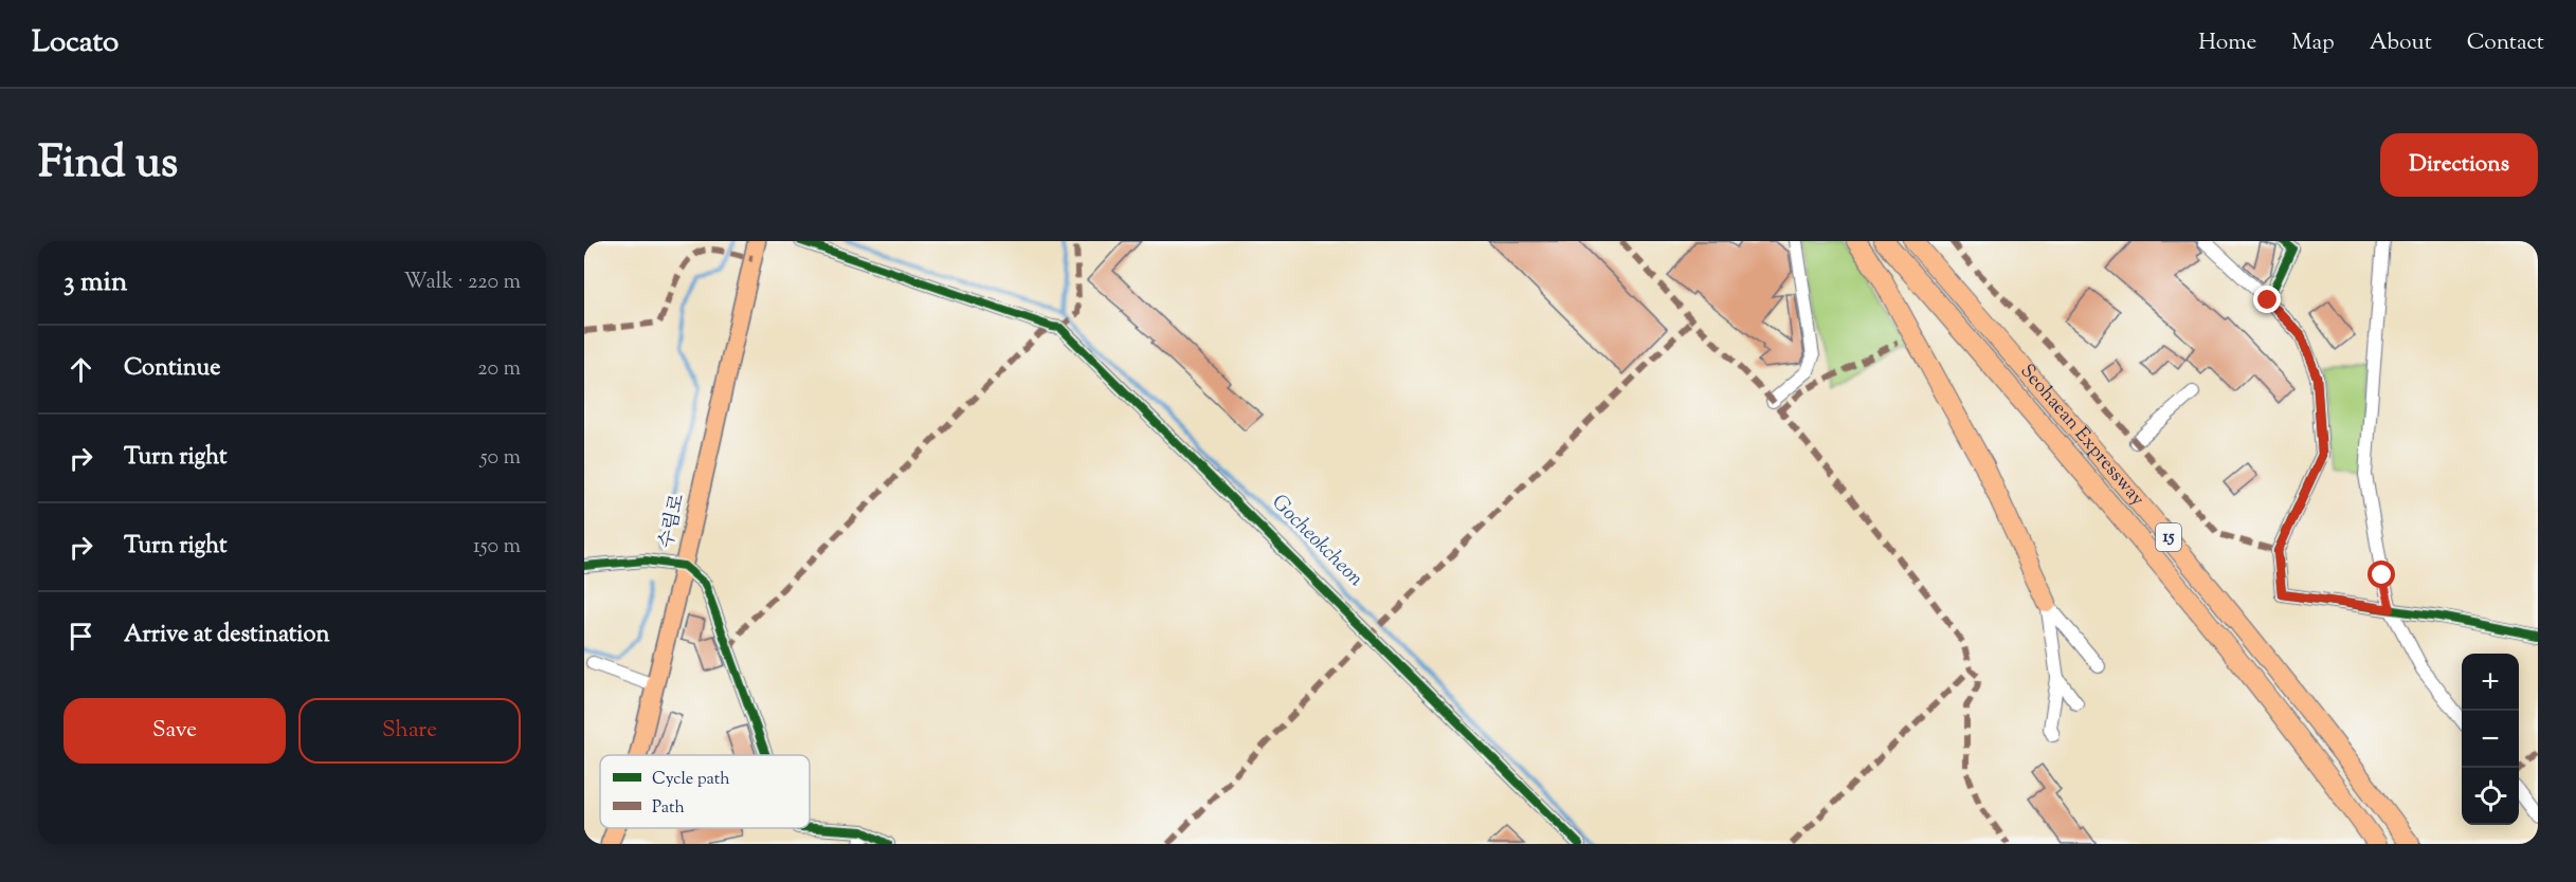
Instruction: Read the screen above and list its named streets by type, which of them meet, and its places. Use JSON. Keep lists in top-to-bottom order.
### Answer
{
  "streets": {
    "highway": ["Seohaean Expressway", "15"],
    "main road": ["수림로"]
  },
  "water": ["Gocheokcheon"],
  "legend": ["Cycle path", "Path"],
  "page": {
    "header": "Locato",
    "nav": [
      "Home",
      "Map",
      "About",
      "Contact"
    ],
    "title": "Find us",
    "buttons": [
      "Directions",
      ["Save", "Share"]
    ],
    "heading": ["3 min", "Walk · 220 m"],
    "list": [
      ["Continue", "20 m"],
      ["Turn right", "50 m"],
      ["Turn right", "150 m"],
      "Arrive at destination"
    ],
    "map_buttons": ["+", "−"]
  }
}
